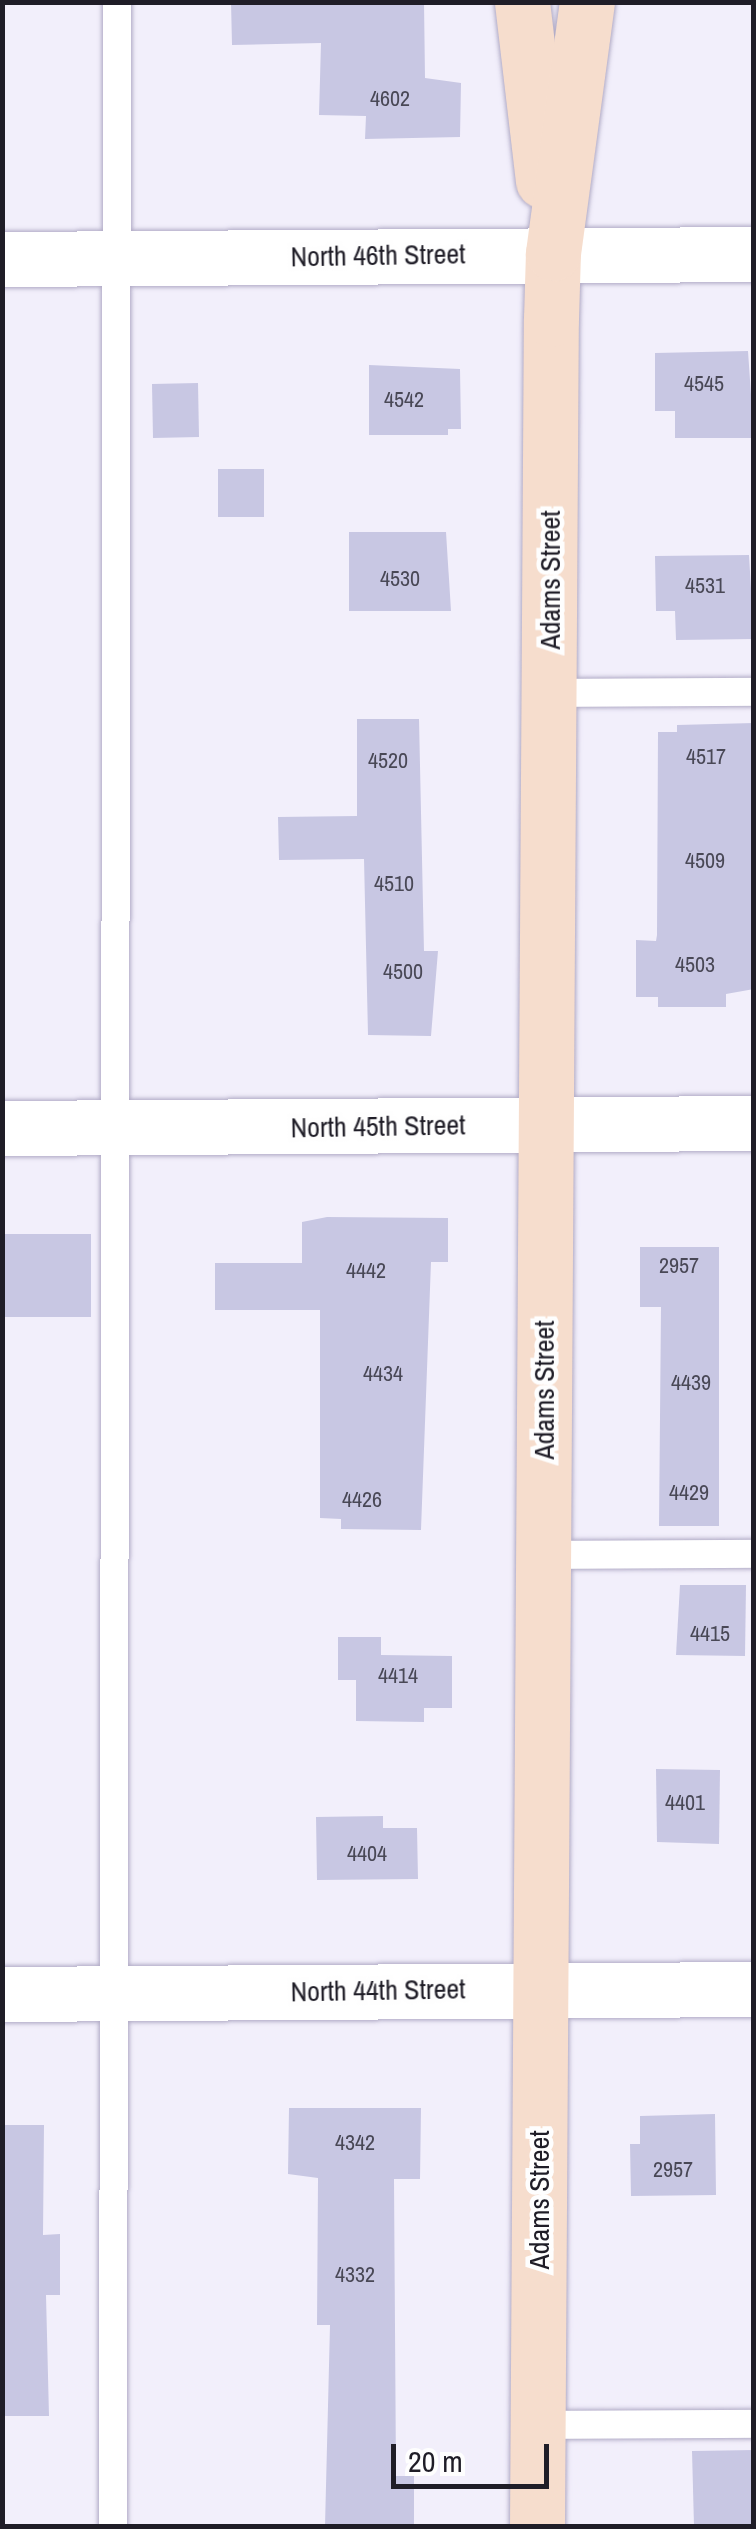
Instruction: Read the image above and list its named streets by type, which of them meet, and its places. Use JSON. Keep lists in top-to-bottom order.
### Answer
{
  "streets": {
    "main road": ["Adams Street"],
    "street": ["North 46th Street", "North 45th Street", "North 44th Street"]
  },
  "crossings": [
    ["North 46th Street", "Adams Street"],
    ["Adams Street", "North 45th Street"],
    ["Adams Street", "North 44th Street"]
  ],
  "house_numbers": [
    "4602",
    "4545",
    "4542",
    "4530",
    "4531",
    "4517",
    "4520",
    "4509",
    "4510",
    "4503",
    "4500",
    "2957",
    "4442",
    "4434",
    "4439",
    "4429",
    "4426",
    "4415",
    "4414",
    "4401",
    "4404",
    "4342",
    "2957",
    "4332"
  ],
  "scale_bar": "20 m"
}
